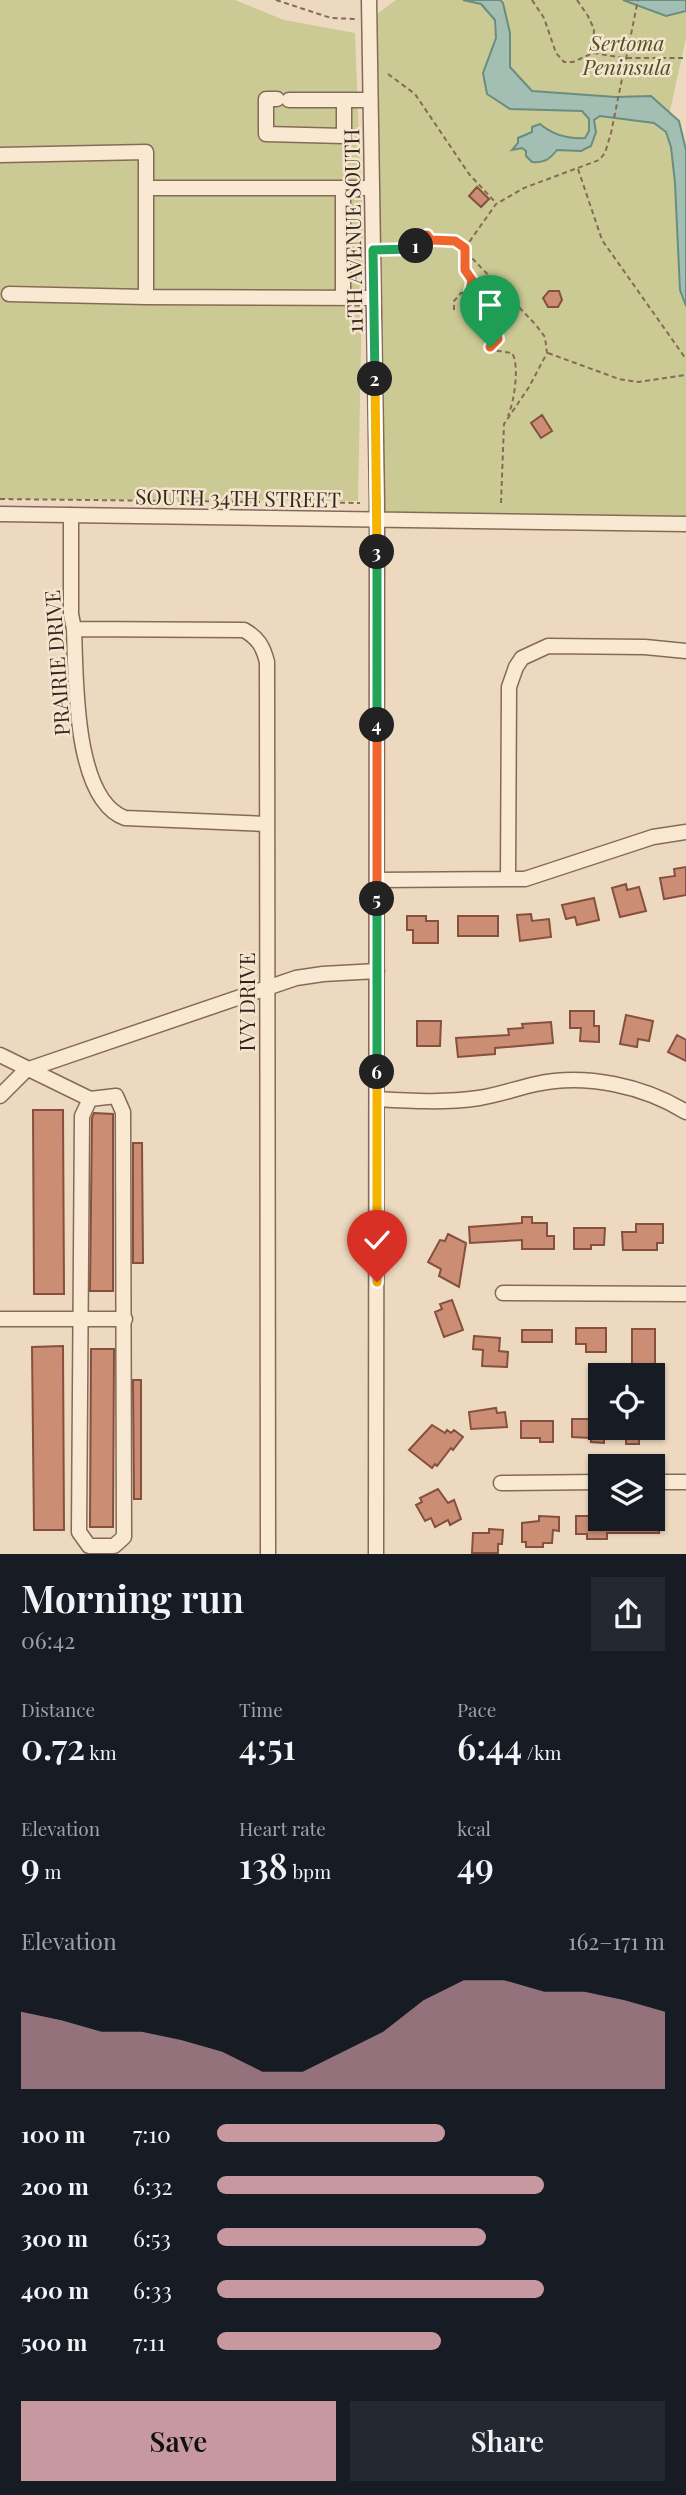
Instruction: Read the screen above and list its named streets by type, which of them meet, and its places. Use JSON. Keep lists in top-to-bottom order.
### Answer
{
  "streets": {
    "street": [
      "11TH AVENUE SOUTH",
      "SOUTH 34TH STREET",
      "PRAIRIE DRIVE",
      "IVY DRIVE"
    ]
  },
  "crossings": [
    ["11TH AVENUE SOUTH", "SOUTH 34TH STREET"],
    ["SOUTH 34TH STREET", "PRAIRIE DRIVE"],
    ["PRAIRIE DRIVE", "IVY DRIVE"]
  ],
  "parks": ["Sertoma Peninsula"],
  "page": {
    "pins": [
      "1",
      "2",
      "3",
      "4",
      "5",
      "6"
    ],
    "heading": ["Morning run", "06:42"],
    "stats": [
      ["Distance", "0.72 km"],
      ["Time", "4:51"],
      ["Pace", "6:44 /km"],
      ["Elevation", "9 m"],
      ["Heart rate", "138 bpm"],
      ["kcal", "49"]
    ],
    "chart": ["Elevation", "162–171 m"],
    "list": [
      {
        "name": "100 m",
        "note": "7:10"
      },
      {
        "name": "200 m",
        "note": "6:32"
      },
      {
        "name": "300 m",
        "note": "6:53"
      },
      {
        "name": "400 m",
        "note": "6:33"
      },
      {
        "name": "500 m",
        "note": "7:11"
      }
    ],
    "buttons": ["Save", "Share"]
  }
}
